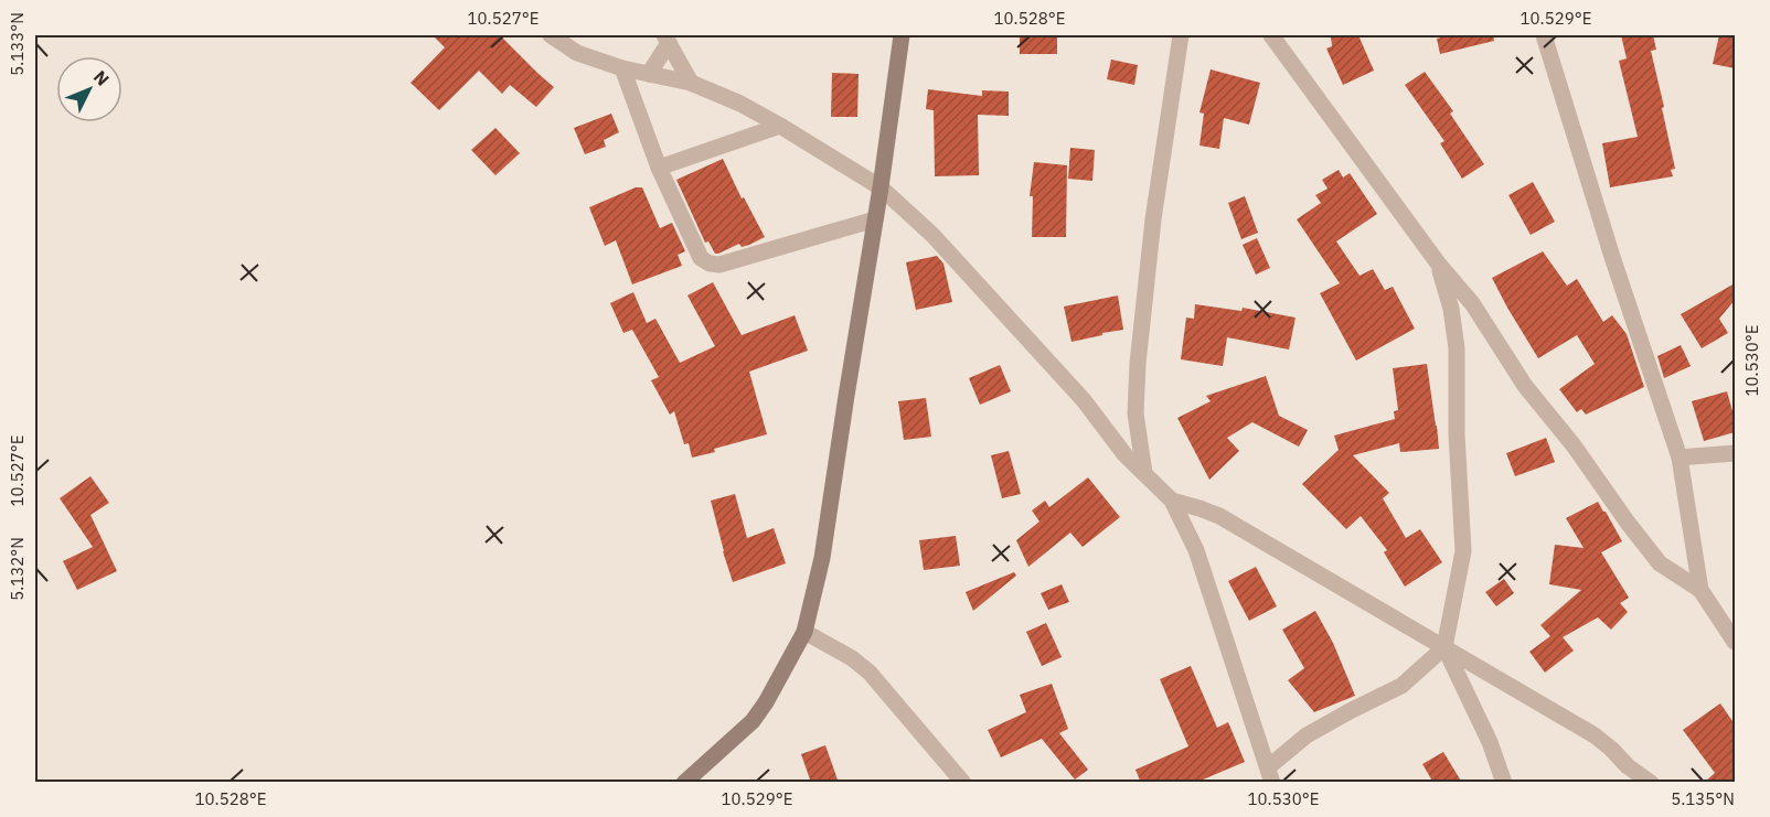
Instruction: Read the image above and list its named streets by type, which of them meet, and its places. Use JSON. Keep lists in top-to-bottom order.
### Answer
{
  "north": "top right",
  "coordinates": [
    "10.527°E",
    "10.528°E",
    "10.529°E",
    "5.133°N",
    "10.530°E",
    "5.132°N",
    "5.135°N"
  ]
}
